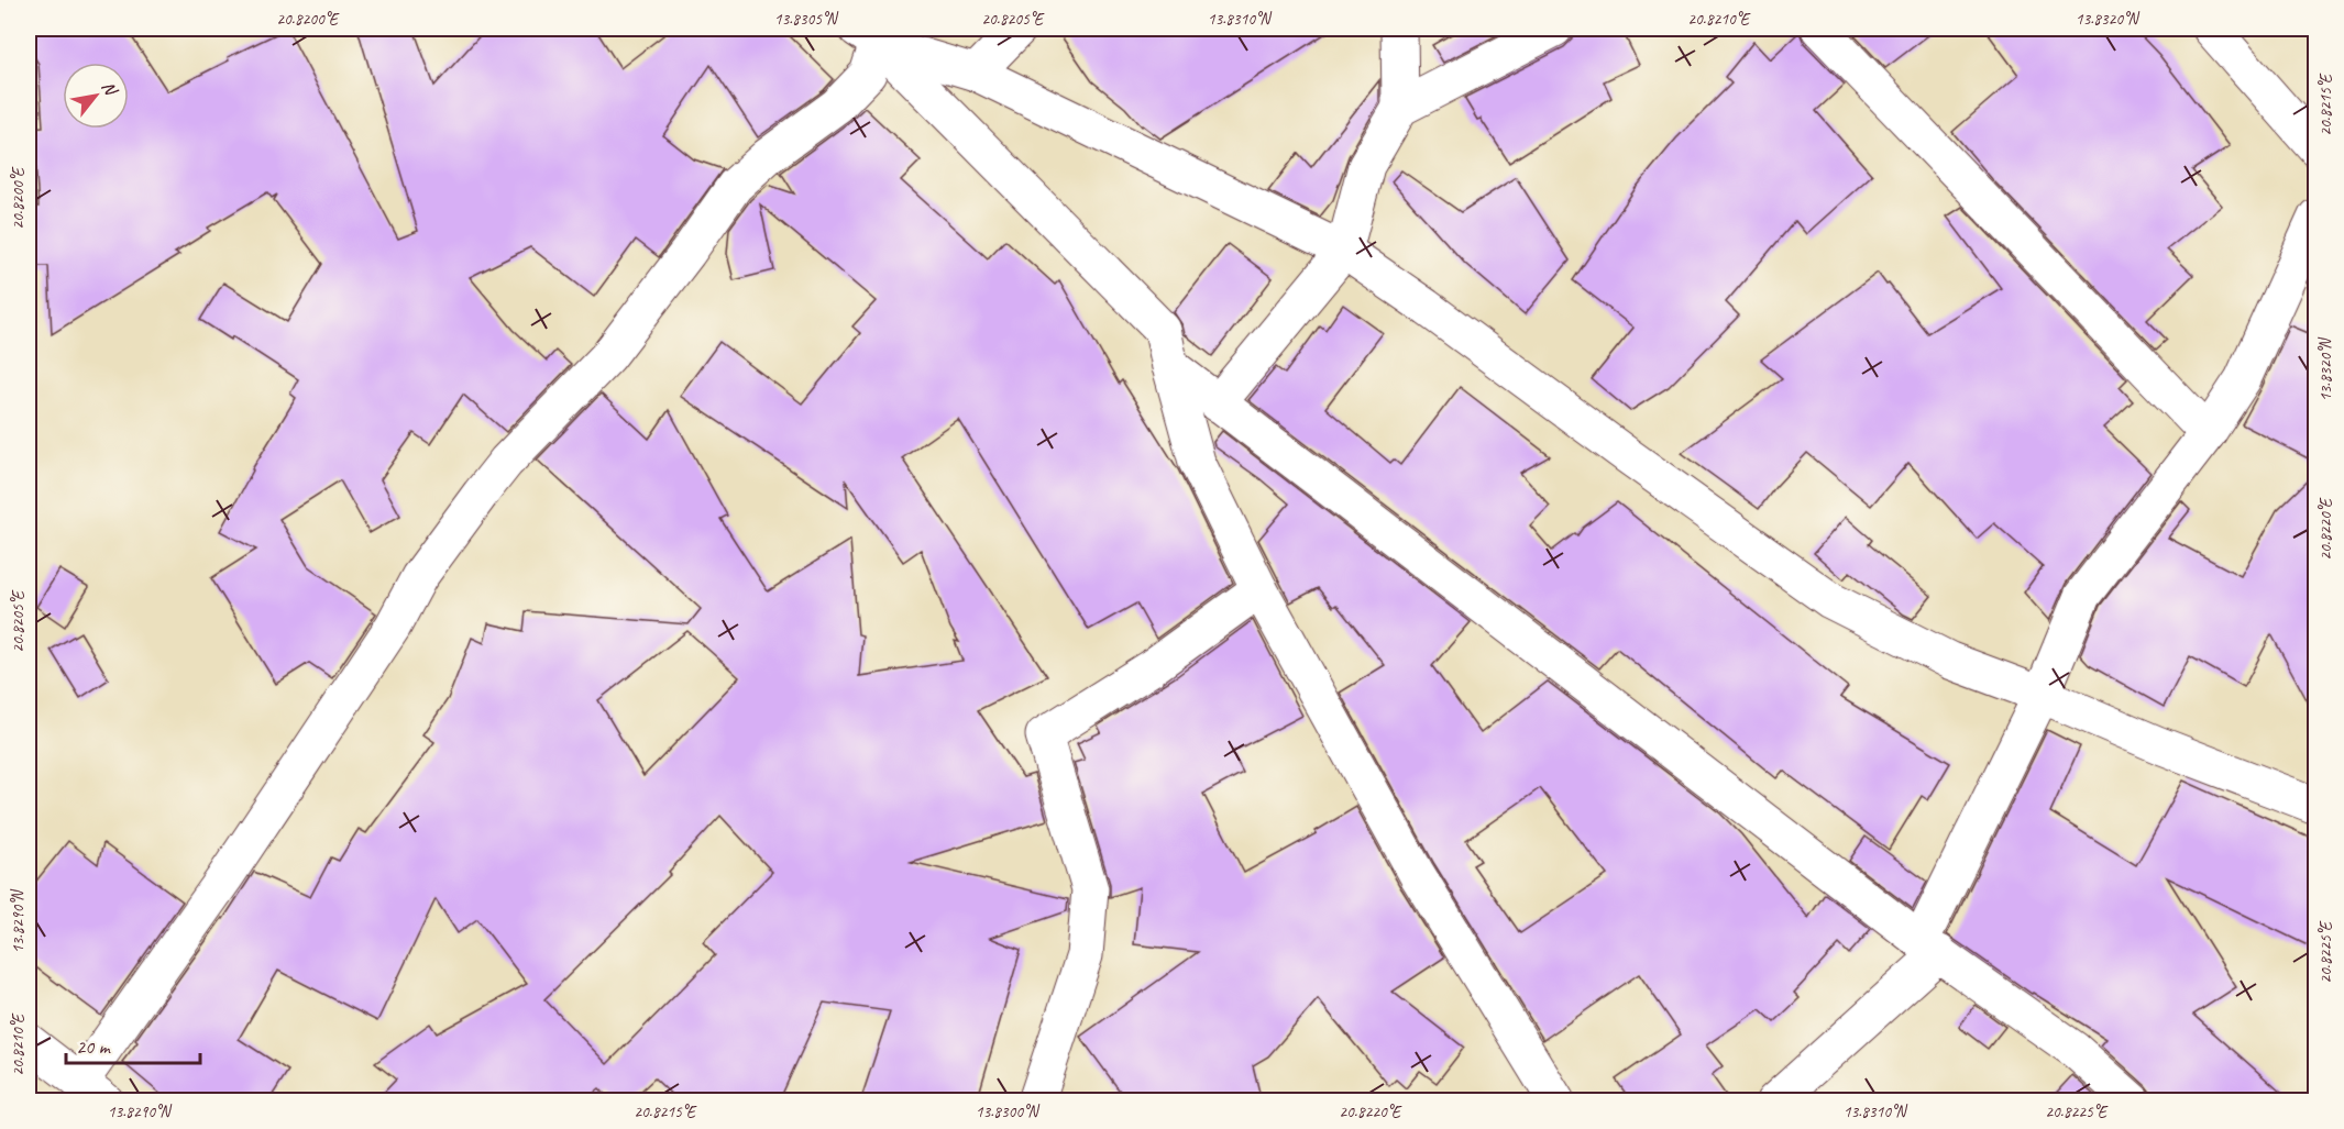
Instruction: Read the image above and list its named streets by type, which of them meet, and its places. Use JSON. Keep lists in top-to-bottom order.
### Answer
{
  "scale_bar": "20 m",
  "north": "top right",
  "coordinates": [
    "20.8200°E",
    "13.8305°N",
    "20.8205°E",
    "13.8310°N",
    "20.8210°E",
    "13.8320°N",
    "20.8215°E",
    "20.8220°E",
    "13.8290°N",
    "20.8225°E",
    "13.8300°N"
  ]
}
